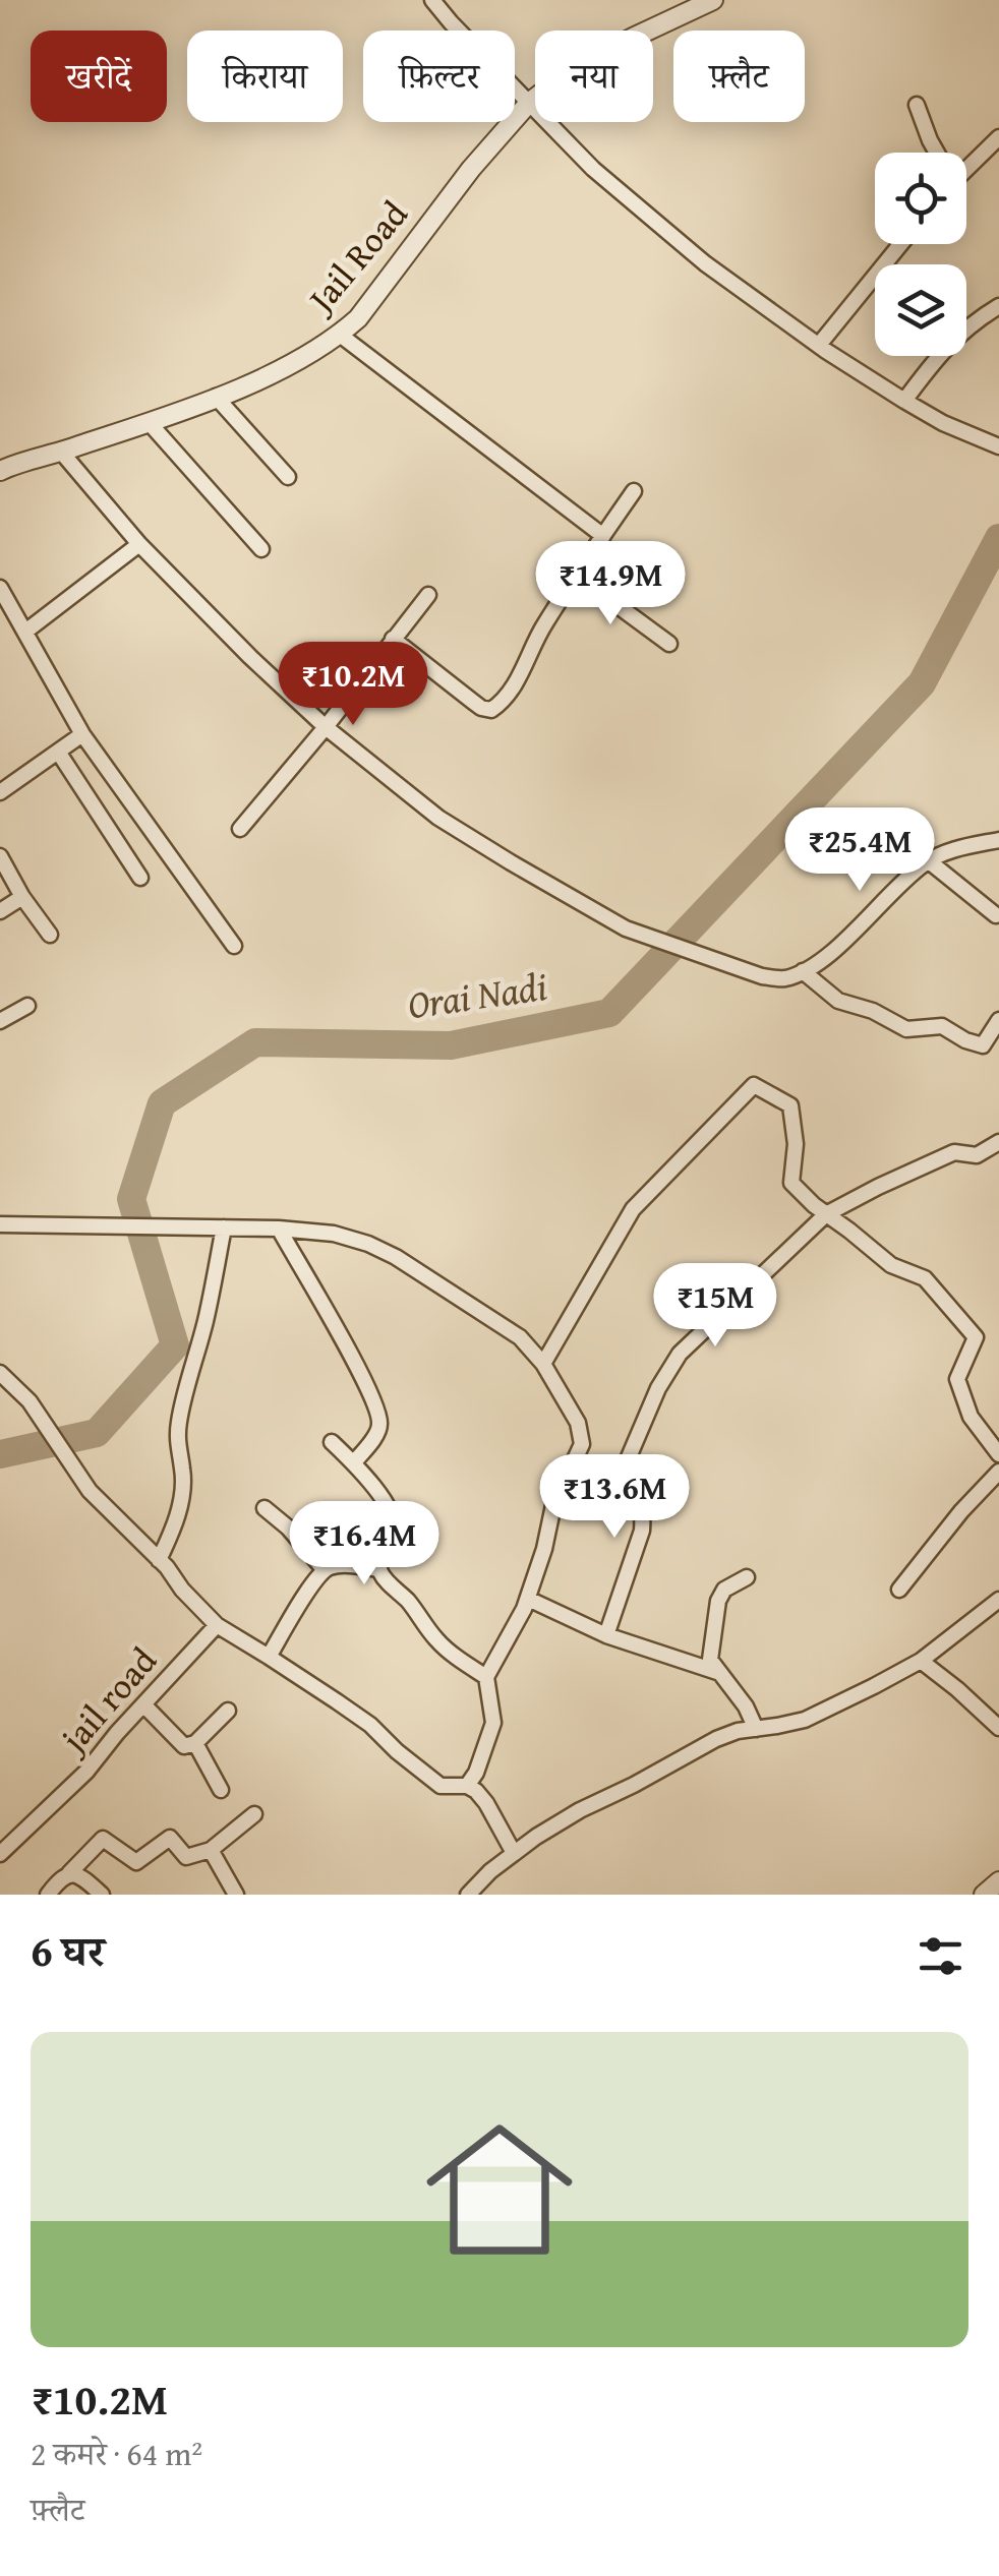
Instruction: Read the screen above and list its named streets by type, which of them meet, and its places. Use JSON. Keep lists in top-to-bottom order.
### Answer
{
  "streets": {
    "street": ["Jail Road", "jail road"]
  },
  "water": ["Orai Nadi"],
  "page": {
    "chip": [
      "खरीदें",
      "किराया",
      "फ़िल्टर",
      "नया",
      "फ़्लैट"
    ],
    "price": [
      "₹14.9M",
      "₹10.2M",
      "₹25.4M",
      "₹15M",
      "₹13.6M",
      "₹16.4M"
    ],
    "heading": "6 घर",
    "list": [
      {
        "name": "₹10.2M",
        "note": "2 कमरे · 64 m² · फ़्लैट"
      }
    ]
  }
}
